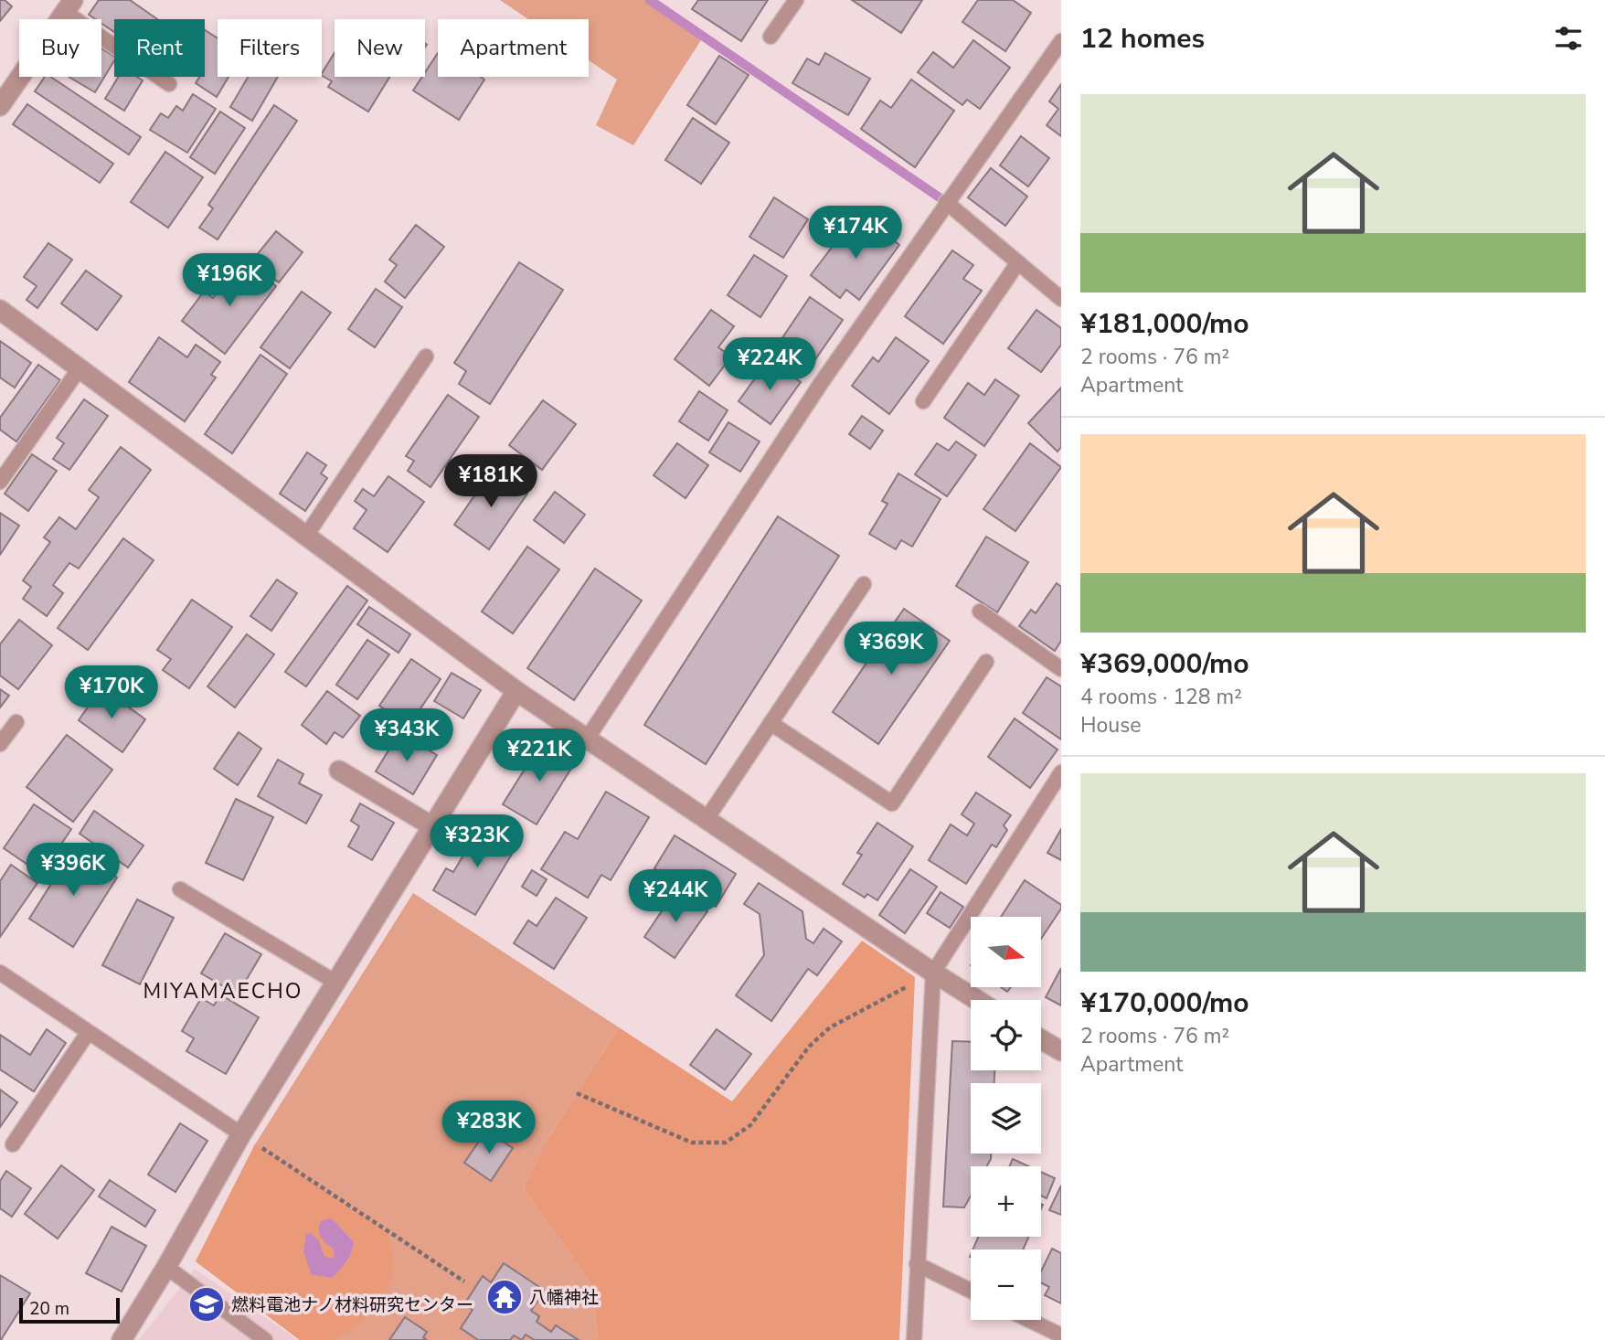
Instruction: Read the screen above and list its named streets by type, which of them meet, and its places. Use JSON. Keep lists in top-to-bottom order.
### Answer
{
  "districts": ["MIYAMAECHO"],
  "places": {
    "temple": ["八幡神社"],
    "school or university": ["燃料電池ナノ材料研究センター"]
  },
  "scale_bar": "20 m",
  "north": "right",
  "page": {
    "heading": "12 homes",
    "chip": [
      "Buy",
      "Rent",
      "Filters",
      "New",
      "Apartment"
    ],
    "list": [
      {
        "name": "¥181,000/mo",
        "note": "2 rooms · 76 m² · Apartment"
      },
      {
        "name": "¥369,000/mo",
        "note": "4 rooms · 128 m² · House"
      },
      {
        "name": "¥170,000/mo",
        "note": "2 rooms · 76 m² · Apartment"
      }
    ],
    "price": [
      "¥174K",
      "¥196K",
      "¥224K",
      "¥181K",
      "¥369K",
      "¥170K",
      "¥343K",
      "¥221K",
      "¥323K",
      "¥396K",
      "¥244K",
      "¥283K"
    ],
    "map_buttons": ["+", "−"],
    "scale": "20 m"
  }
}
